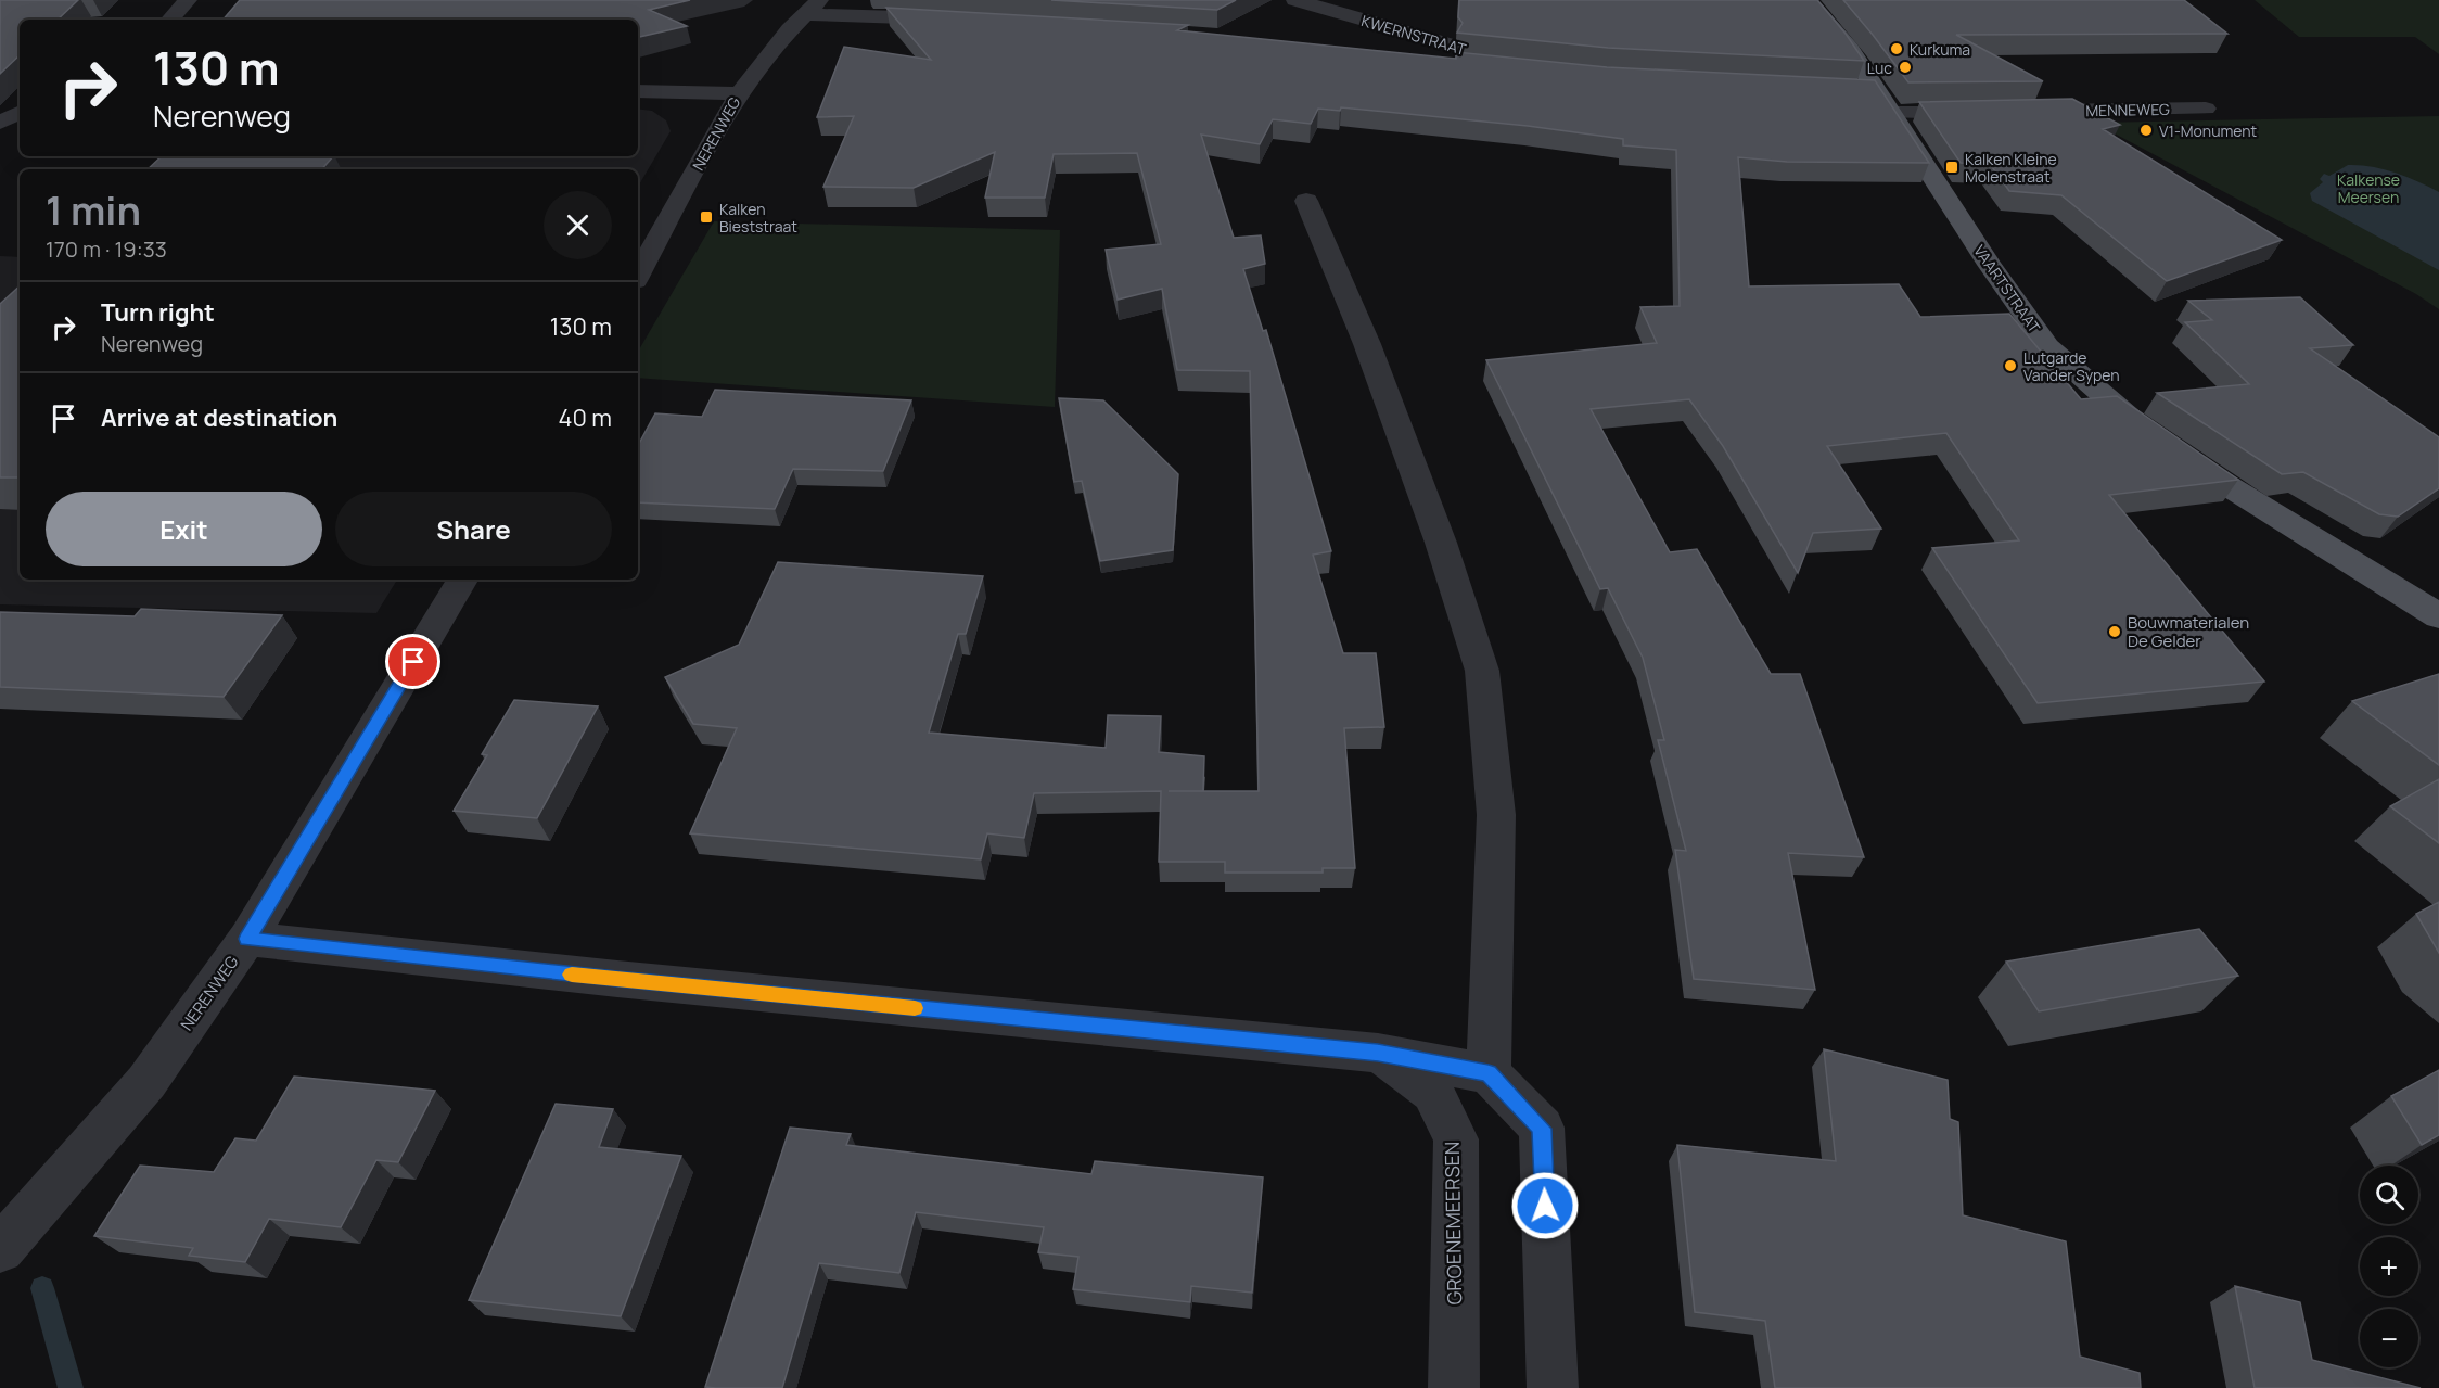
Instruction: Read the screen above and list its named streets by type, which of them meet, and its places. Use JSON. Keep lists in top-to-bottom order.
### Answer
{
  "streets": {
    "main road": ["VAARTSTRAAT"],
    "street": [
      "KWERNSTRAAT",
      "MENNEWEG",
      "NERENWEG",
      "GROENEMEERSEN"
    ]
  },
  "crossings": [
    ["NERENWEG", "GROENEMEERSEN"]
  ],
  "parks": ["Kalkense Meersen"],
  "places": {
    "other": [
      "Kurkuma",
      "Luc",
      "V1-Monument",
      "Lutgarde Vander Sypen",
      "Bouwmaterialen De Gelder"
    ],
    "transit": ["Kalken Kleine Molenstraat", "Kalken Bieststraat"]
  },
  "page": {
    "turn": ["130 m", "Nerenweg"],
    "heading": ["1 min", "170 m · 19:33"],
    "list": [
      {
        "name": "Turn right",
        "note": "Nerenweg",
        "value": "130 m"
      },
      {
        "name": "Arrive at destination",
        "value": "40 m"
      }
    ],
    "buttons": ["Exit", "Share"],
    "map_buttons": ["+", "−"]
  }
}
